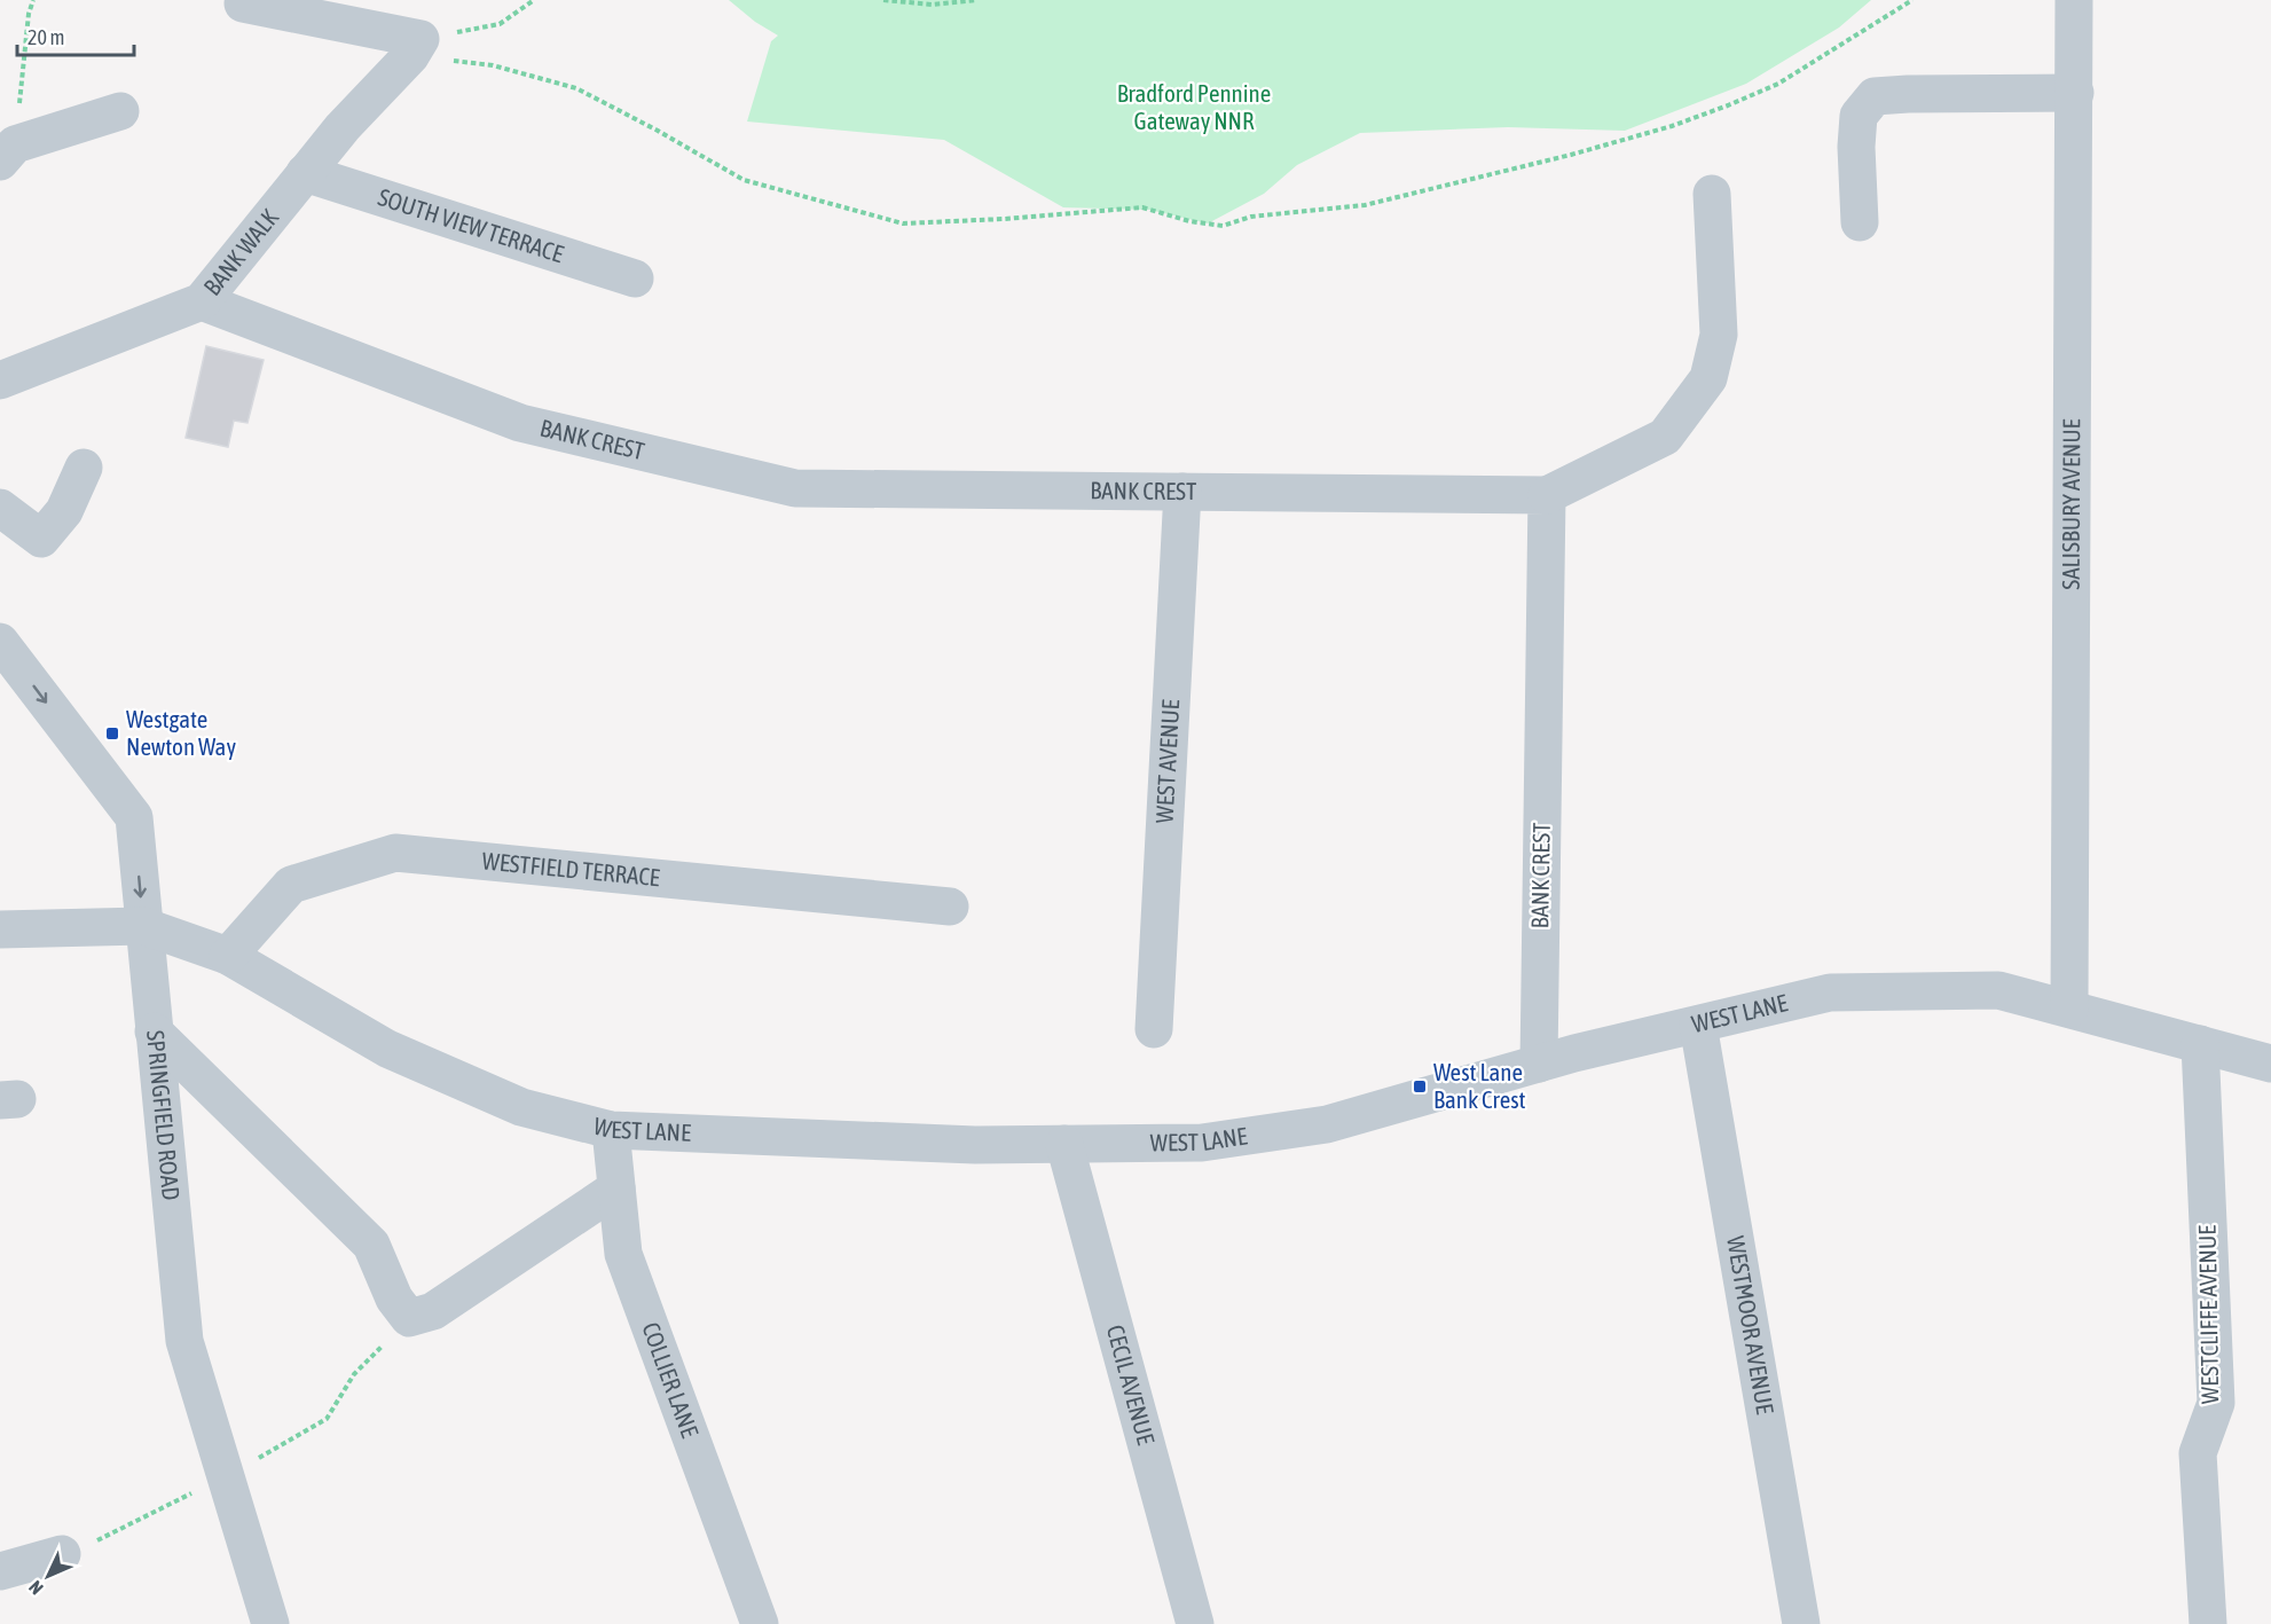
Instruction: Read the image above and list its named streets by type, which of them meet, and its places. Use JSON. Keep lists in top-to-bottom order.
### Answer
{
  "streets": {
    "street": [
      "SOUTH VIEW TERRACE",
      "BANK WALK",
      "BANK CREST",
      "SALISBURY AVENUE",
      "WEST AVENUE",
      "WESTFIELD TERRACE",
      "WEST LANE",
      "SPRINGFIELD ROAD",
      "WESTCLIFFE AVENUE",
      "WESTMOOR AVENUE",
      "COLLIER LANE",
      "CECIL AVENUE"
    ]
  },
  "crossings": [
    ["SOUTH VIEW TERRACE", "BANK WALK"],
    ["BANK WALK", "BANK CREST"],
    ["BANK CREST", "WEST AVENUE"],
    ["BANK CREST", "WEST LANE"],
    ["SALISBURY AVENUE", "WEST LANE"],
    ["WESTFIELD TERRACE", "WEST LANE"],
    ["WEST LANE", "SPRINGFIELD ROAD"],
    ["WEST LANE", "WESTCLIFFE AVENUE"],
    ["WEST LANE", "WESTMOOR AVENUE"],
    ["WEST LANE", "COLLIER LANE"],
    ["WEST LANE", "CECIL AVENUE"]
  ],
  "parks": ["Bradford Pennine Gateway NNR"],
  "places": {
    "transit": ["Westgate Newton Way", "West Lane Bank Crest"]
  },
  "scale_bar": "20 m",
  "north": "bottom left"
}
